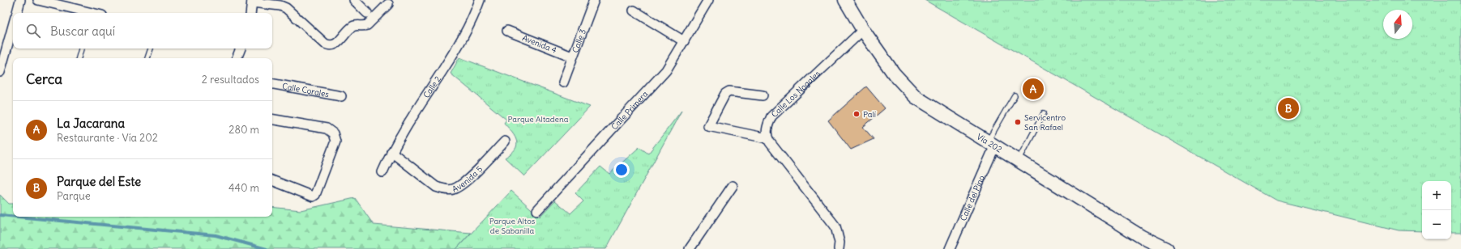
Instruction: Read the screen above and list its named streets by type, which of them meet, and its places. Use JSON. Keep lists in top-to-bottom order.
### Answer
{
  "streets": {
    "main road": ["Vía 202"],
    "street": [
      "Calle 3",
      "Avenida 4",
      "Calle 2",
      "Calle Corales",
      "Calle Los Nogales",
      "Calle Primera",
      "Avenida 5",
      "Calle del Pino"
    ]
  },
  "crossings": [
    ["Calle 3", "Avenida 4"],
    ["Calle 2", "Avenida 5"],
    ["Calle Los Nogales", "Vía 202"],
    ["Vía 202", "Calle del Pino"]
  ],
  "parks": ["Parque Altadena", "Parque Altos de Sabanilla"],
  "places": ["Palí", "Servicentro San Rafael"],
  "north": "top",
  "page": {
    "search": "Buscar aquí",
    "heading": ["Cerca", "2 resultados"],
    "pins": ["A", "B"],
    "list": [
      {
        "mark": "A",
        "name": "La Jacarana",
        "note": "Restaurante · Vía 202",
        "value": "280 m"
      },
      {
        "mark": "B",
        "name": "Parque del Este",
        "note": "Parque",
        "value": "440 m"
      }
    ],
    "map_buttons": ["+", "−"]
  }
}
